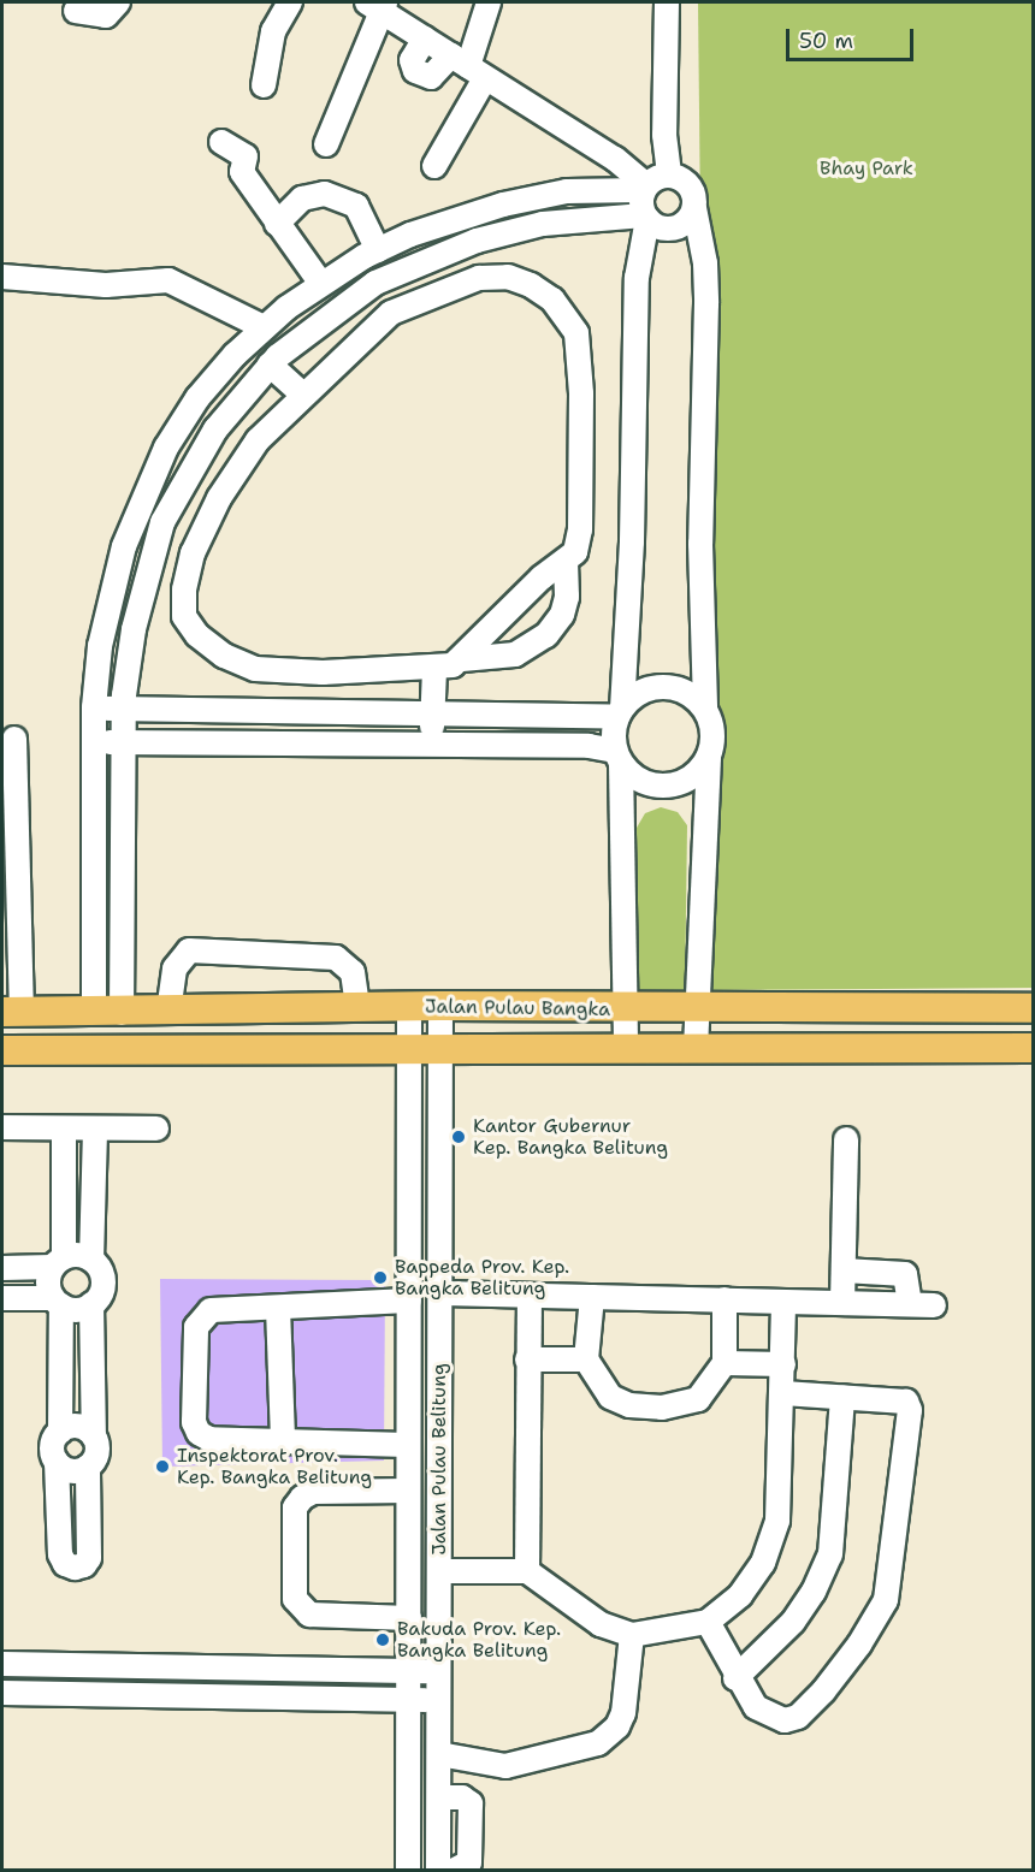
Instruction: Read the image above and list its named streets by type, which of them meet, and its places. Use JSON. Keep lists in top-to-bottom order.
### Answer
{
  "streets": {
    "main road": ["Jalan Pulau Bangka"],
    "street": ["Jalan Pulau Belitung"]
  },
  "crossings": [
    ["Jalan Pulau Bangka", "Jalan Pulau Belitung"]
  ],
  "parks": ["Bhay Park"],
  "places": [
    "Kantor Gubernur Kep. Bangka Belitung",
    "Bappeda Prov. Kep. Bangka Belitung",
    "Inspektorat Prov. Kep. Bangka Belitung",
    "Bakuda Prov. Kep. Bangka Belitung"
  ],
  "scale_bar": "50 m"
}
